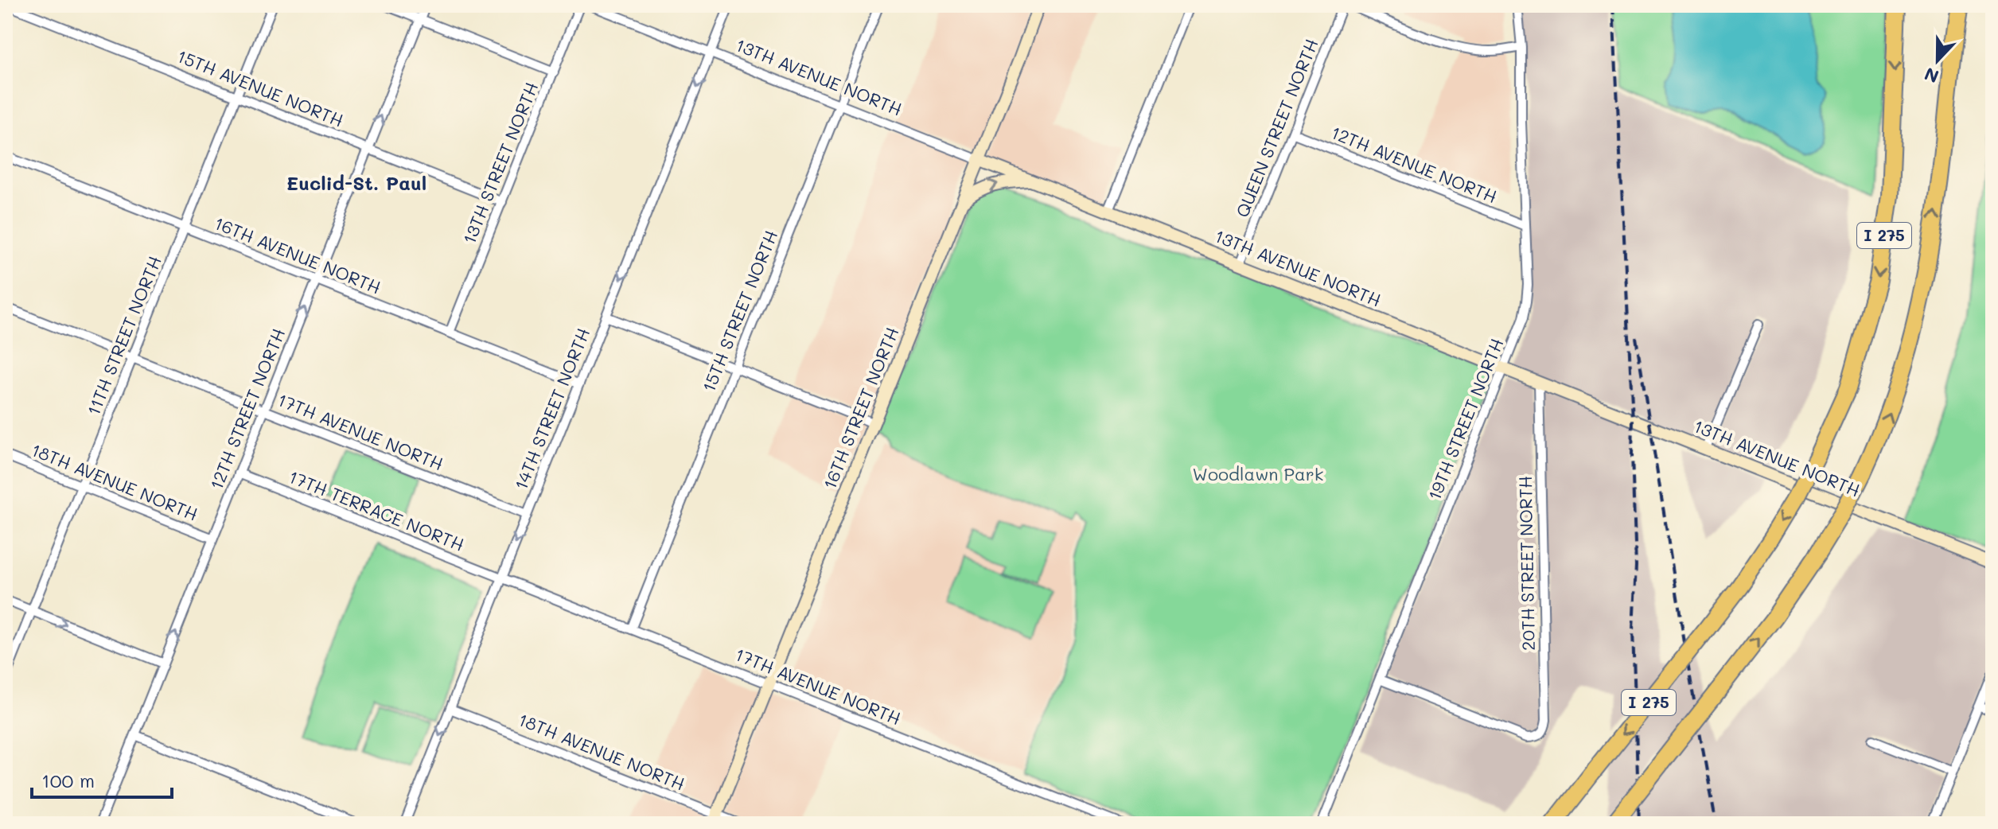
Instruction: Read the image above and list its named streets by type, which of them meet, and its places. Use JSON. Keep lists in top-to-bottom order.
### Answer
{
  "streets": {
    "highway": ["I 275"],
    "street": [
      "13TH AVENUE NORTH",
      "15TH AVENUE NORTH",
      "QUEEN STREET NORTH",
      "13TH STREET NORTH",
      "12TH AVENUE NORTH",
      "16TH AVENUE NORTH",
      "15TH STREET NORTH",
      "11TH STREET NORTH",
      "16TH STREET NORTH",
      "12TH STREET NORTH",
      "14TH STREET NORTH",
      "19TH STREET NORTH",
      "17TH AVENUE NORTH",
      "18TH AVENUE NORTH",
      "17TH TERRACE NORTH",
      "20TH STREET NORTH"
    ]
  },
  "crossings": [
    ["13TH AVENUE NORTH", "QUEEN STREET NORTH"],
    ["13TH AVENUE NORTH", "15TH STREET NORTH"],
    ["13TH AVENUE NORTH", "16TH STREET NORTH"],
    ["13TH AVENUE NORTH", "14TH STREET NORTH"],
    ["13TH AVENUE NORTH", "19TH STREET NORTH"],
    ["13TH AVENUE NORTH", "20TH STREET NORTH"],
    ["15TH AVENUE NORTH", "13TH STREET NORTH"],
    ["15TH AVENUE NORTH", "11TH STREET NORTH"],
    ["15TH AVENUE NORTH", "12TH STREET NORTH"],
    ["QUEEN STREET NORTH", "12TH AVENUE NORTH"],
    ["13TH STREET NORTH", "16TH AVENUE NORTH"],
    ["12TH AVENUE NORTH", "19TH STREET NORTH"],
    ["16TH AVENUE NORTH", "11TH STREET NORTH"],
    ["16TH AVENUE NORTH", "12TH STREET NORTH"],
    ["16TH AVENUE NORTH", "14TH STREET NORTH"],
    ["15TH STREET NORTH", "17TH AVENUE NORTH"],
    ["11TH STREET NORTH", "17TH AVENUE NORTH"],
    ["11TH STREET NORTH", "18TH AVENUE NORTH"],
    ["16TH STREET NORTH", "17TH AVENUE NORTH"],
    ["16TH STREET NORTH", "18TH AVENUE NORTH"],
    ["12TH STREET NORTH", "17TH AVENUE NORTH"],
    ["12TH STREET NORTH", "18TH AVENUE NORTH"],
    ["12TH STREET NORTH", "17TH TERRACE NORTH"],
    ["14TH STREET NORTH", "17TH AVENUE NORTH"],
    ["14TH STREET NORTH", "18TH AVENUE NORTH"],
    ["14TH STREET NORTH", "17TH TERRACE NORTH"],
    ["19TH STREET NORTH", "20TH STREET NORTH"],
    ["17TH AVENUE NORTH", "17TH TERRACE NORTH"]
  ],
  "one_way": ["12TH STREET NORTH", "14TH STREET NORTH"],
  "districts": ["Euclid-St. Paul"],
  "parks": ["Woodlawn Park"],
  "scale_bar": "100 m",
  "north": "bottom"
}
